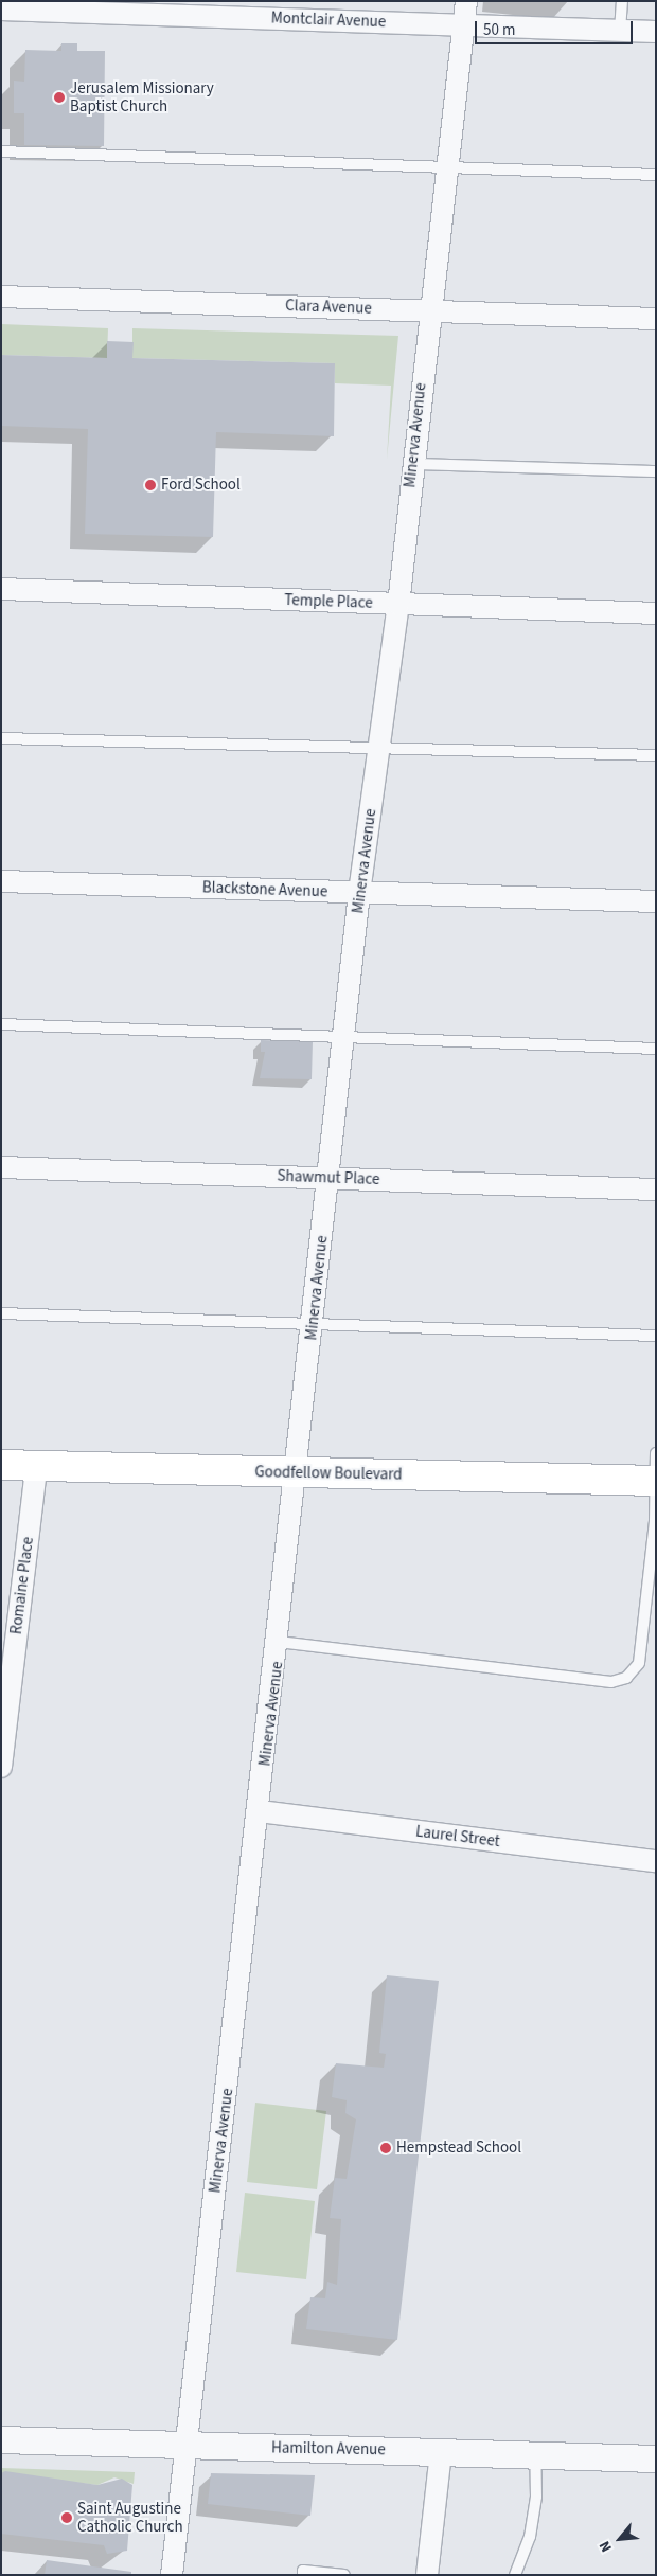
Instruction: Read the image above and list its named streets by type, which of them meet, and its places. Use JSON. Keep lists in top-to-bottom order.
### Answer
{
  "streets": {
    "main road": ["Goodfellow Boulevard"],
    "street": [
      "Montclair Avenue",
      "Clara Avenue",
      "Minerva Avenue",
      "Temple Place",
      "Blackstone Avenue",
      "Shawmut Place",
      "Romaine Place",
      "Laurel Street",
      "Hamilton Avenue"
    ]
  },
  "crossings": [
    ["Montclair Avenue", "Minerva Avenue"],
    ["Clara Avenue", "Minerva Avenue"],
    ["Minerva Avenue", "Temple Place"],
    ["Minerva Avenue", "Blackstone Avenue"],
    ["Minerva Avenue", "Shawmut Place"],
    ["Minerva Avenue", "Goodfellow Boulevard"],
    ["Minerva Avenue", "Laurel Street"],
    ["Minerva Avenue", "Hamilton Avenue"],
    ["Goodfellow Boulevard", "Romaine Place"]
  ],
  "places": [
    "Jerusalem Missionary Baptist Church",
    "Ford School",
    "Hempstead School",
    "Saint Augustine Catholic Church"
  ],
  "scale_bar": "50 m",
  "north": "bottom left"
}
